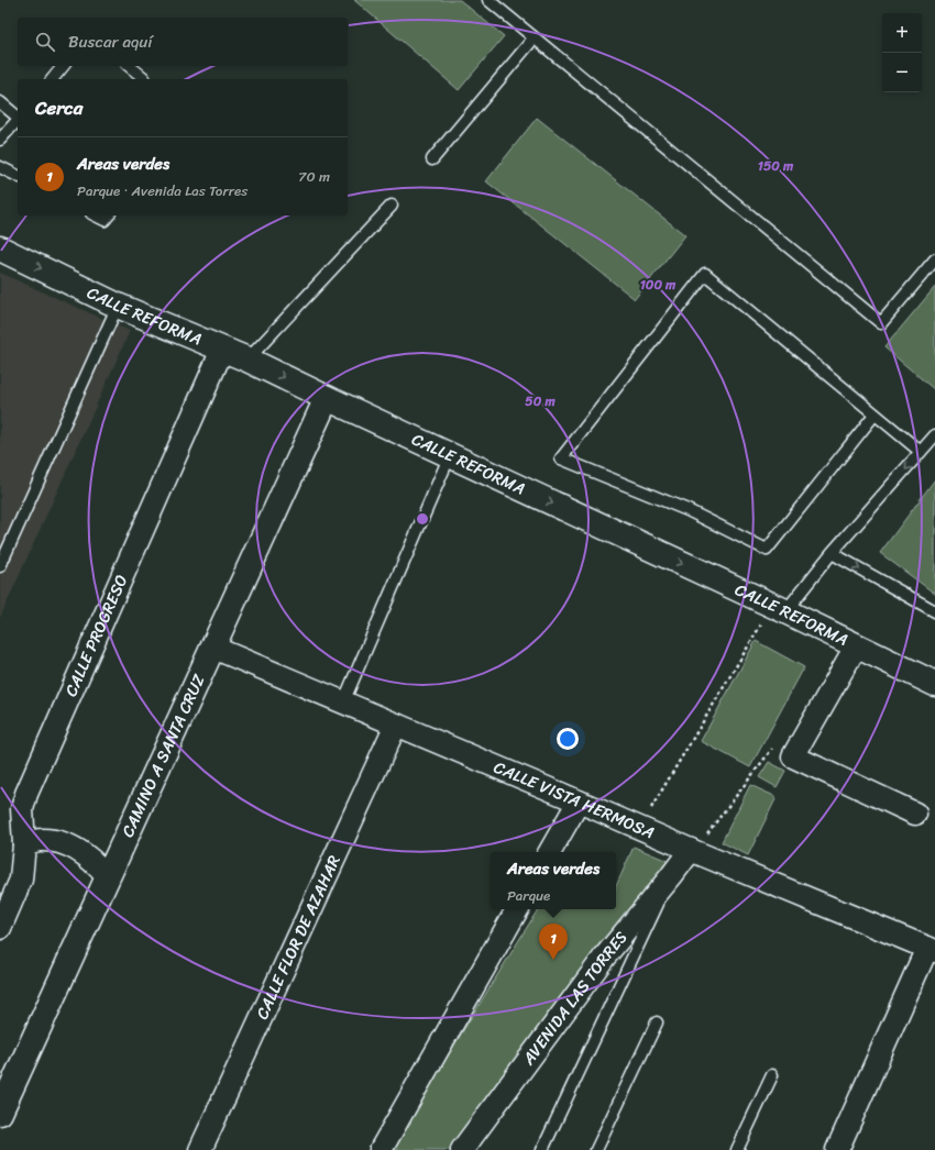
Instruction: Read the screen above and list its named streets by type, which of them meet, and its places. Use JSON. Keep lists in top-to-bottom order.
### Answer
{
  "streets": {
    "street": [
      "CALLE REFORMA",
      "CALLE PROGRESO",
      "CAMINO A SANTA CRUZ",
      "CALLE VISTA HERMOSA",
      "CALLE FLOR DE AZAHAR",
      "AVENIDA LAS TORRES"
    ]
  },
  "crossings": [
    ["CALLE REFORMA", "CALLE PROGRESO"],
    ["CALLE REFORMA", "CAMINO A SANTA CRUZ"],
    ["CAMINO A SANTA CRUZ", "CALLE VISTA HERMOSA"],
    ["CALLE VISTA HERMOSA", "CALLE FLOR DE AZAHAR"],
    ["CALLE VISTA HERMOSA", "AVENIDA LAS TORRES"]
  ],
  "one_way": ["CALLE REFORMA"],
  "page": {
    "map_buttons": ["+", "−"],
    "search": "Buscar aquí",
    "heading": "Cerca",
    "list": [
      {
        "mark": "1",
        "name": "Areas verdes",
        "note": "Parque · Avenida Las Torres",
        "value": "70 m"
      }
    ],
    "popup": ["Areas verdes", "Parque"],
    "pins": "1"
  },
  "rings": ["150 m", "100 m", "50 m"]
}
